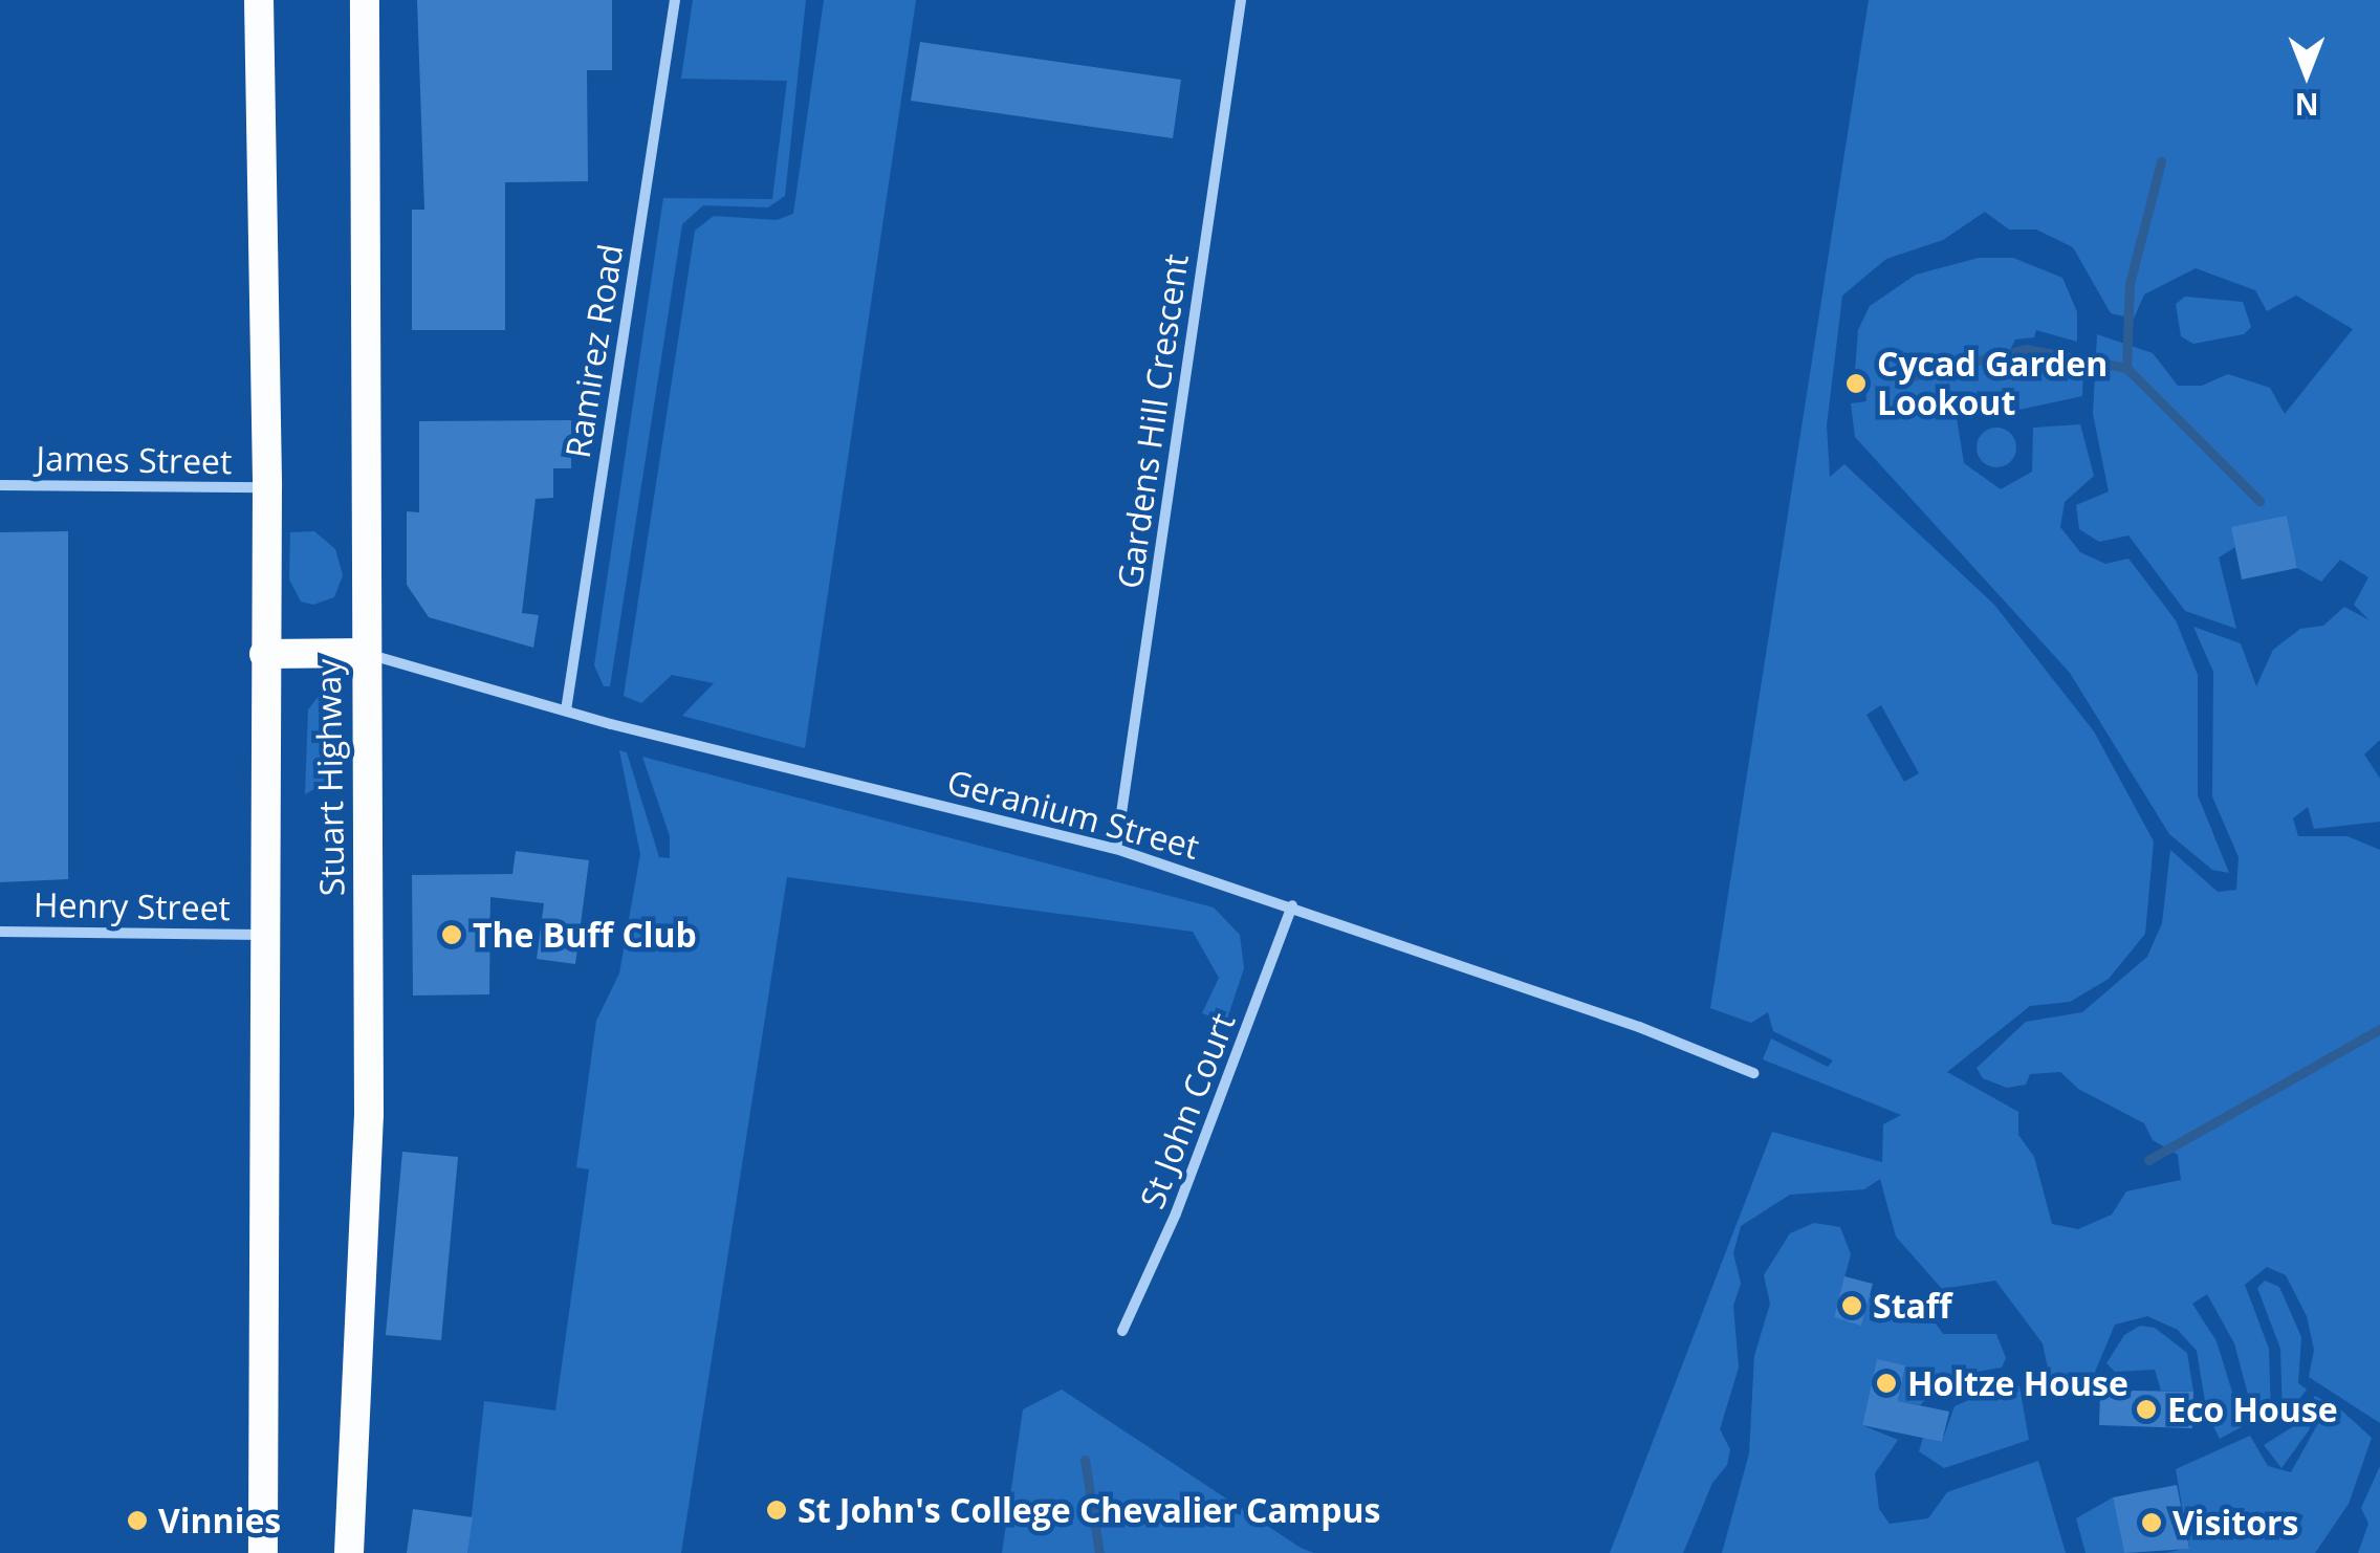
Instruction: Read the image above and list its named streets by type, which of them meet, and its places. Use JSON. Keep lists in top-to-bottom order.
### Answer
{
  "streets": {
    "highway": ["Stuart Highway"],
    "street": [
      "Ramirez Road",
      "Gardens Hill Crescent",
      "James Street",
      "Geranium Street",
      "Henry Street",
      "St John Court"
    ]
  },
  "crossings": [
    ["Ramirez Road", "Geranium Street"],
    ["Gardens Hill Crescent", "Geranium Street"],
    ["James Street", "Stuart Highway"],
    ["Stuart Highway", "Geranium Street"],
    ["Stuart Highway", "Henry Street"],
    ["Geranium Street", "St John Court"]
  ],
  "places": [
    "Cycad Garden Lookout",
    "The Buff Club",
    "Staff",
    "Holtze House",
    "Eco House",
    "St John's College Chevalier Campus",
    "Vinnies",
    "Visitors"
  ],
  "north": "bottom"
}
